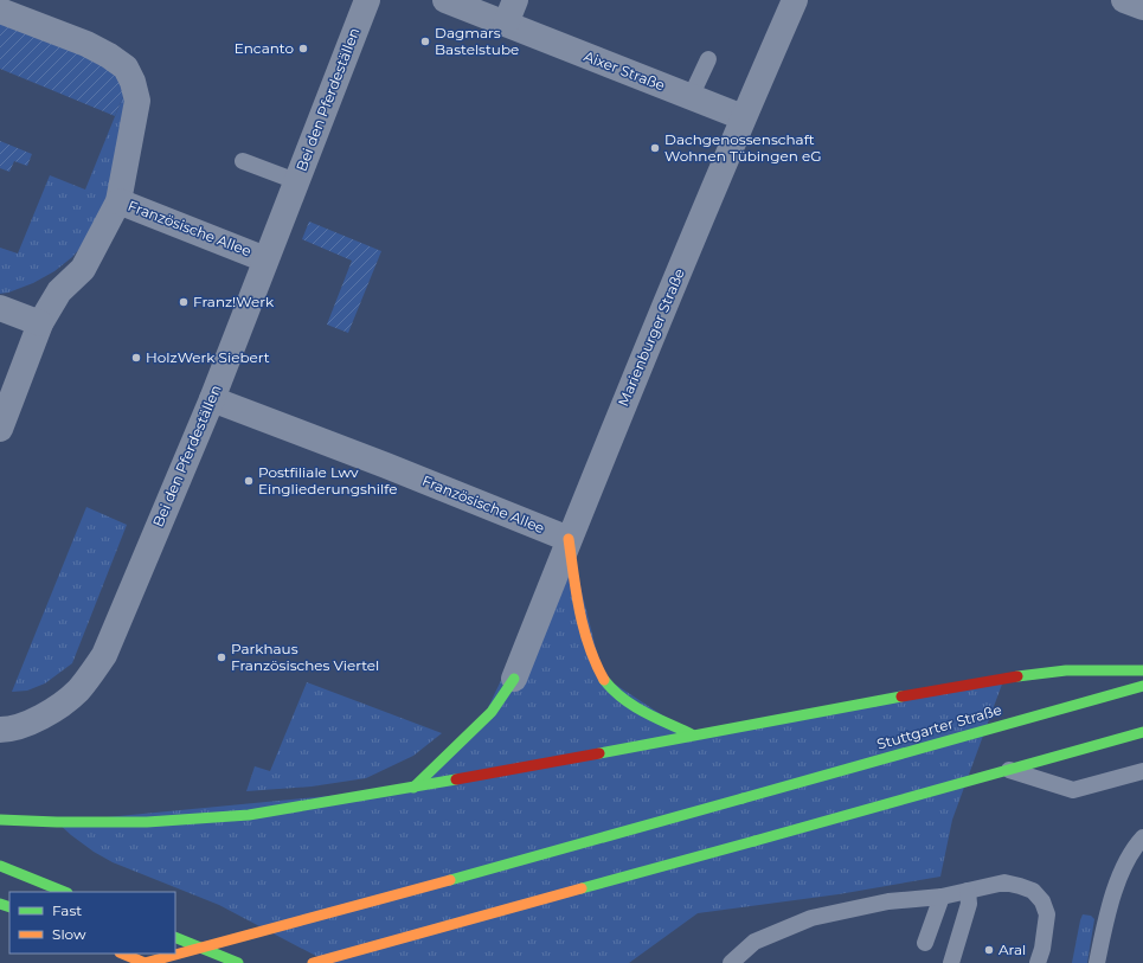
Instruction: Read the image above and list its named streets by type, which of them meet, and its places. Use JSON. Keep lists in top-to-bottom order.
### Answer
{
  "streets": {
    "main road": ["Stuttgarter Straße"],
    "street": [
      "Aixer Straße",
      "Bei den Pferdeställen",
      "Französische Allee",
      "Marienburger Straße"
    ]
  },
  "crossings": [
    ["Aixer Straße", "Marienburger Straße"],
    ["Bei den Pferdeställen", "Französische Allee"],
    ["Französische Allee", "Marienburger Straße"]
  ],
  "places": [
    "Dagmars Bastelstube",
    "Encanto",
    "Dachgenossenschaft Wohnen Tübingen eG",
    "Franz!Werk",
    "HolzWerk Siebert",
    "Postfiliale Lwv Eingliederungshilfe",
    "Parkhaus Französisches Viertel",
    "Aral"
  ],
  "legend": ["Fast", "Slow"]
}
